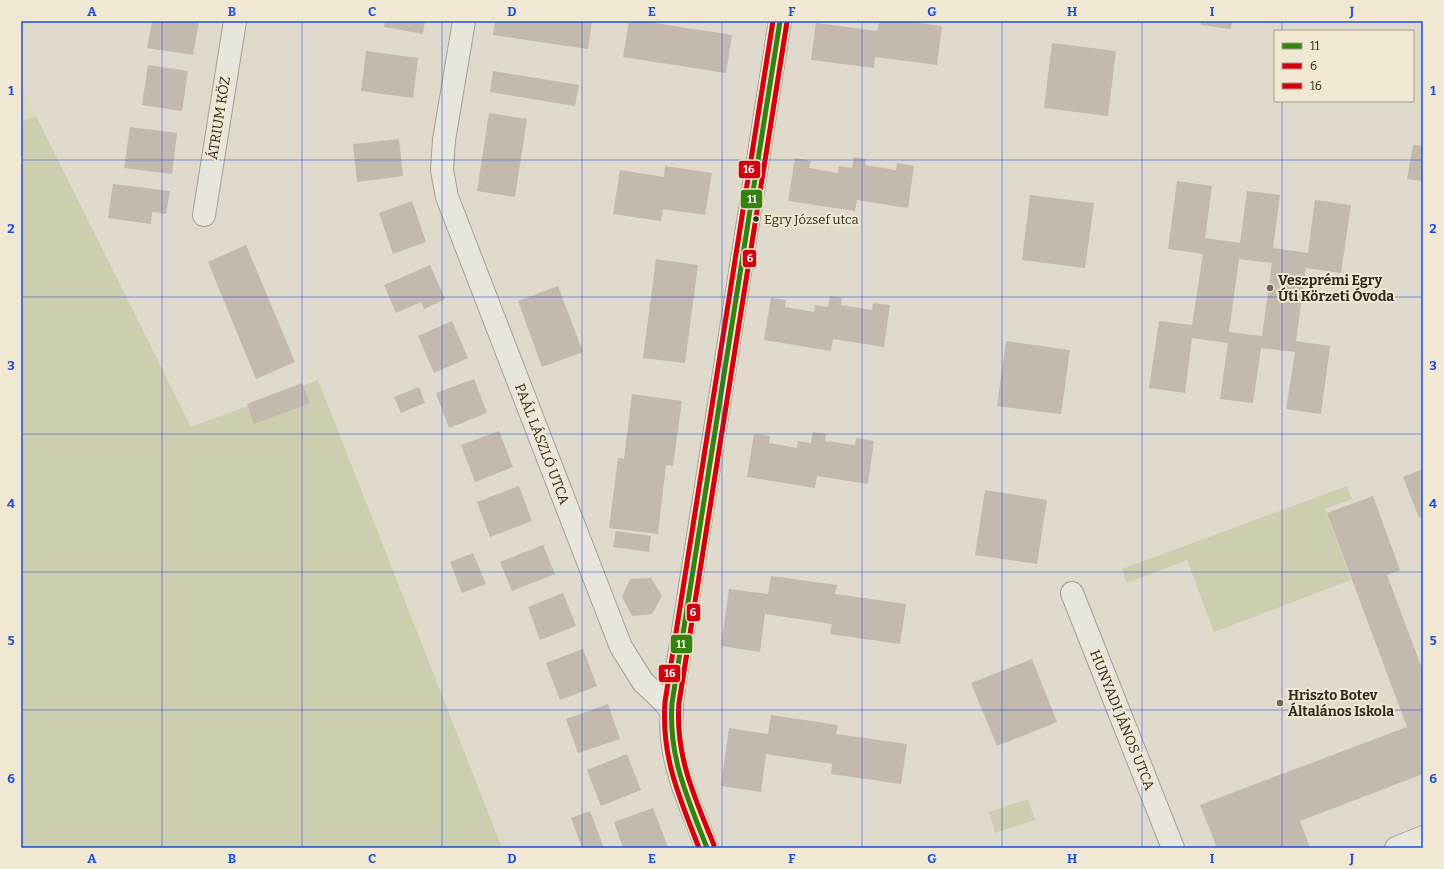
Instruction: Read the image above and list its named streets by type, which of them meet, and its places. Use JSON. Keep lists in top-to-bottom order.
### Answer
{
  "streets": {
    "street": ["ÁTRIUM KÖZ", "PAÁL LÁSZLÓ UTCA", "HUNYADI JÁNOS UTCA"]
  },
  "places": ["Egry József utca", "Veszprémi Egry Úti Körzeti Óvoda", "Hriszto Botev Általános Iskola"],
  "lines": ["transit line 11", "transit line 16", "transit line 6"],
  "legend": ["11", "6", "16"],
  "grid": {
    "columns": [
      "A",
      "B",
      "C",
      "D",
      "E",
      "F",
      "G",
      "H",
      "I",
      "J"
    ],
    "rows": [
      "1",
      "2",
      "3",
      "4",
      "5",
      "6"
    ]
  }
}
